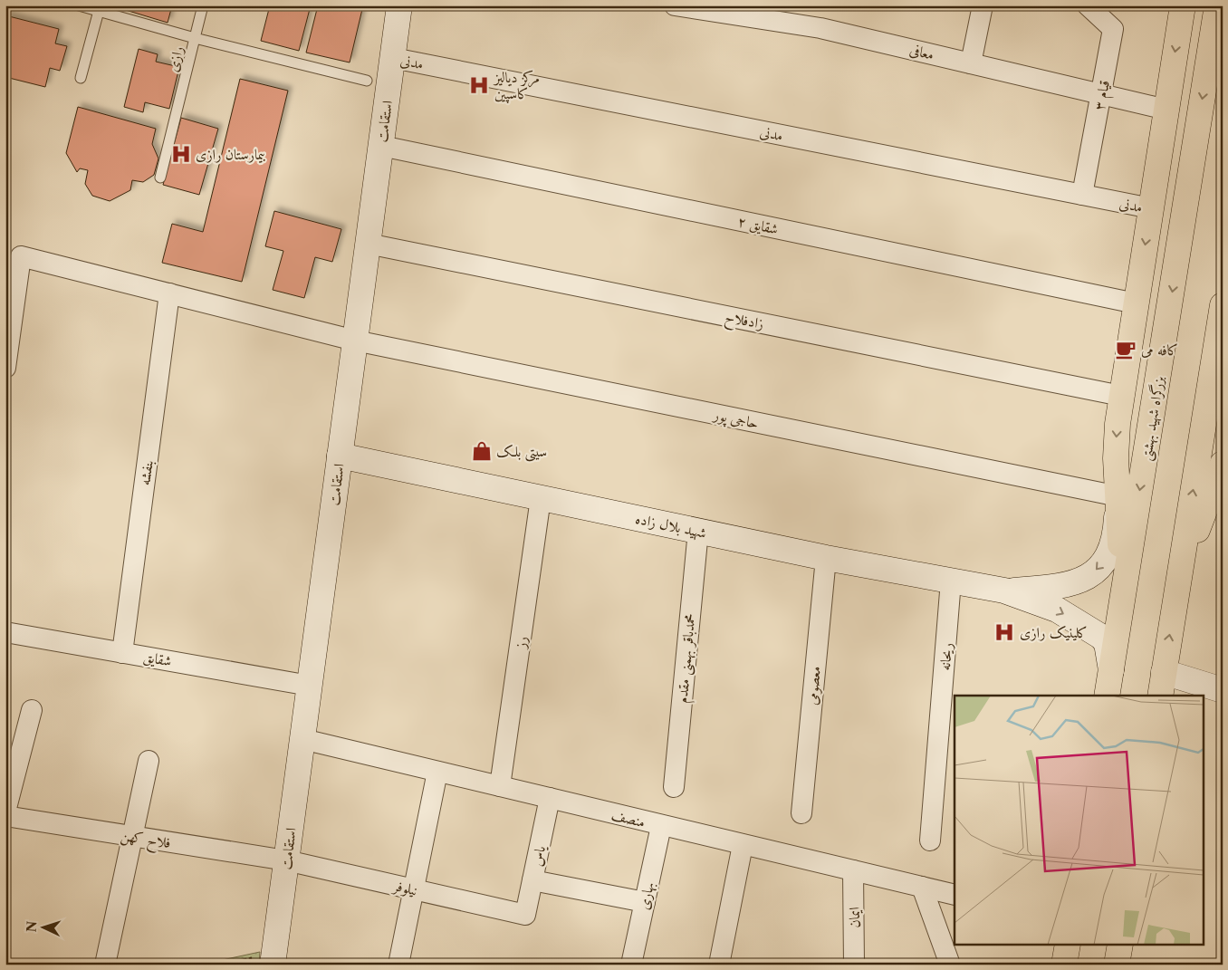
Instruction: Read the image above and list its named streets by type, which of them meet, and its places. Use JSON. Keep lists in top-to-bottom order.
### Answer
{
  "streets": {
    "highway": ["بزرگراه شهید بهشتی"],
    "main road": ["استقامت", "شهید بلال زاده"],
    "street": [
      "معافی",
      "مدنی",
      "قیام ۳",
      "شقایق ۲",
      "زادفلاح",
      "حاجی پور",
      "بنفشه",
      "رز",
      "ریحانه",
      "شقایق",
      "محمدباقر بهمنی مقدم",
      "معصومی",
      "منصف",
      "فلاح کهن",
      "یاس",
      "نیلوفر",
      "بهاری",
      "ایمان"
    ],
    "lane": ["رازی"]
  },
  "crossings": [
    ["معافی", "قیام ۳"],
    ["مدنی", "قیام ۳"],
    ["مدنی", "استقامت"],
    ["استقامت", "شقایق ۲"],
    ["استقامت", "زادفلاح"],
    ["استقامت", "حاجی پور"],
    ["استقامت", "شهید بلال زاده"],
    ["استقامت", "شقایق"],
    ["استقامت", "منصف"],
    ["استقامت", "فلاح کهن"],
    ["استقامت", "نیلوفر"],
    ["حاجی پور", "شهید بلال زاده"],
    ["بزرگراه شهید بهشتی", "شهید بلال زاده"],
    ["بنفشه", "شقایق"],
    ["شهید بلال زاده", "رز"],
    ["شهید بلال زاده", "ریحانه"],
    ["شهید بلال زاده", "محمدباقر بهمنی مقدم"],
    ["شهید بلال زاده", "معصومی"],
    ["رز", "منصف"],
    ["منصف", "یاس"],
    ["منصف", "بهاری"],
    ["منصف", "ایمان"],
    ["فلاح کهن", "نیلوفر"],
    ["یاس", "نیلوفر"]
  ],
  "places": {
    "hospital": ["مرکز دیالیز کاسپین", "بیمارستان رازی", "کلینیک رازی"],
    "cafe": ["کافه می"],
    "shop": ["سیتی بلک"]
  },
  "north": "left"
}
